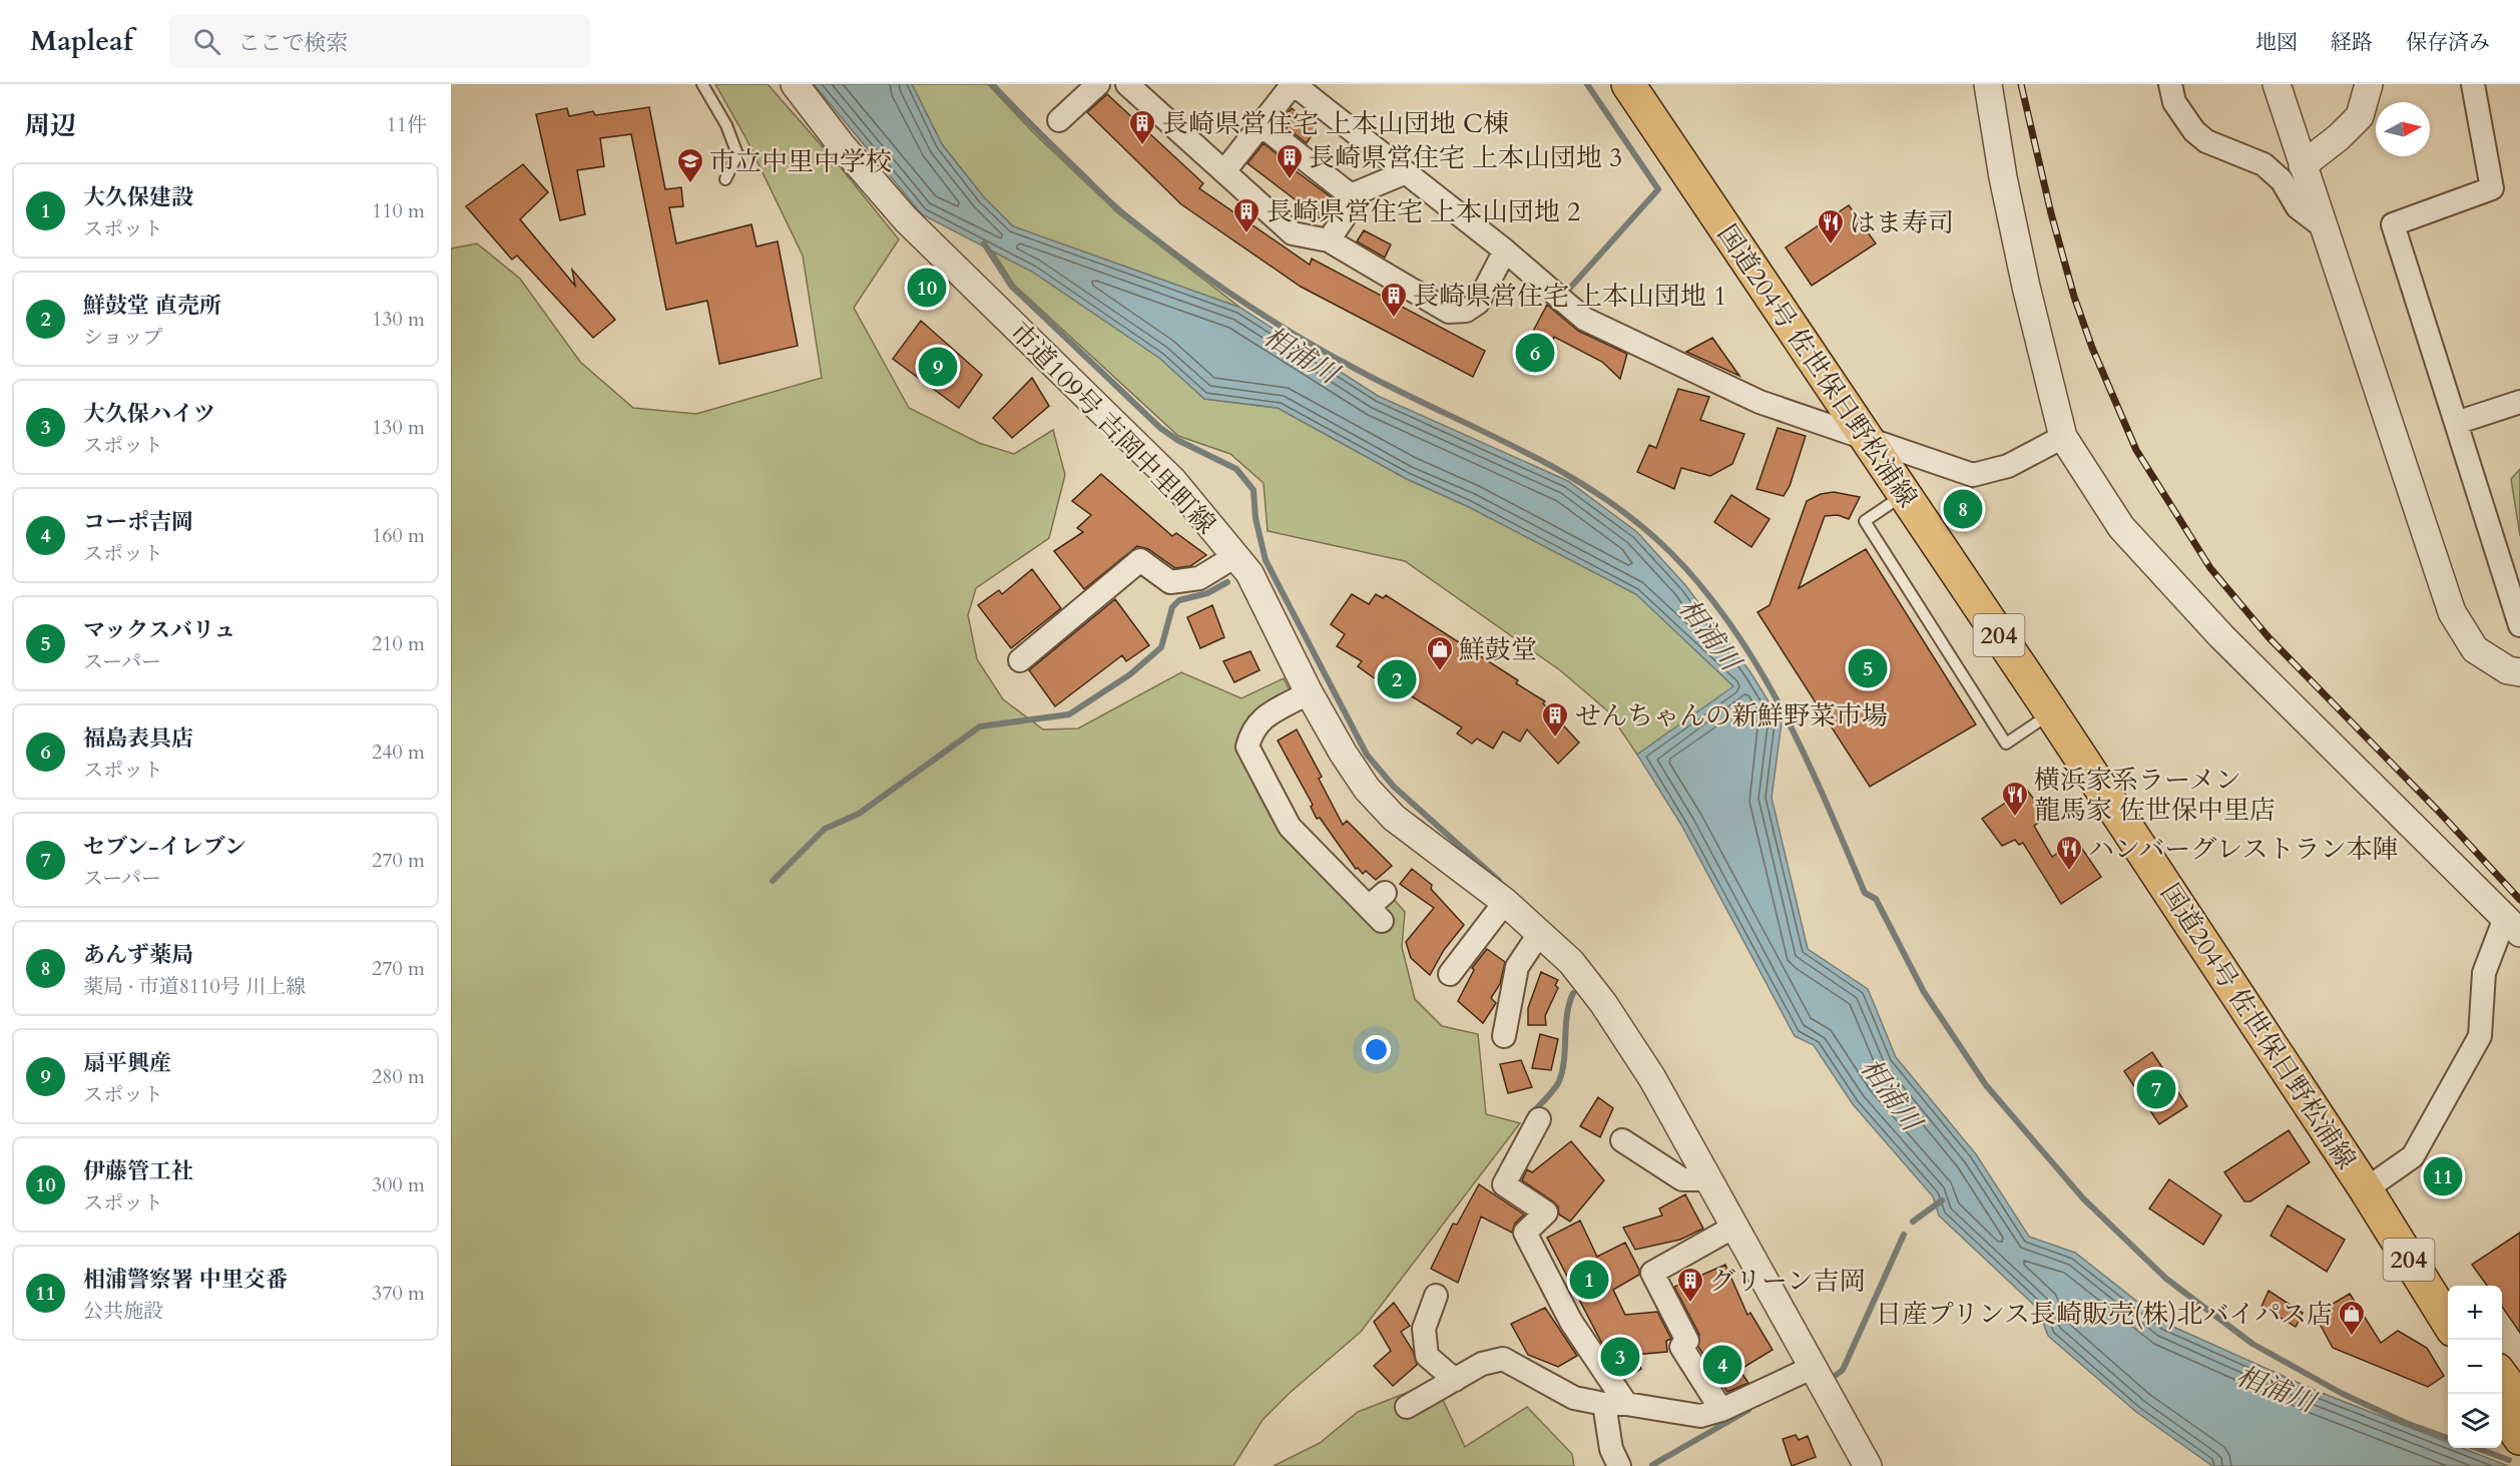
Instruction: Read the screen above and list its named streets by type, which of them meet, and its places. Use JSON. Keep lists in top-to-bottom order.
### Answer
{
  "streets": {
    "highway": ["国道204号 佐世保日野松浦線", "204"],
    "street": ["市道109号 吉岡中里町線"]
  },
  "water": ["相浦川"],
  "places": {
    "building": [
      "長崎県営住宅 上本山団地 C棟",
      "長崎県営住宅 上本山団地 3",
      "長崎県営住宅 上本山団地 2",
      "長崎県営住宅 上本山団地 1",
      "せんちゃんの新鮮野菜市場",
      "グリーン吉岡"
    ],
    "school or university": ["市立中里中学校"],
    "restaurant": ["はま寿司", "横浜家系ラーメン 龍馬家 佐世保中里店", "ハンバーグレストラン本陣"],
    "shop": ["鮮鼓堂", "日産プリンス長崎販売(株)北バイパス店"]
  },
  "north": "right",
  "page": {
    "header": "Mapleaf",
    "search": "ここで検索",
    "nav": ["地図", "経路", "保存済み"],
    "heading": ["周辺", "11件"],
    "list": [
      {
        "mark": "1",
        "name": "大久保建設",
        "note": "スポット",
        "value": "110 m"
      },
      {
        "mark": "2",
        "name": "鮮鼓堂 直売所",
        "note": "ショップ",
        "value": "130 m"
      },
      {
        "mark": "3",
        "name": "大久保ハイツ",
        "note": "スポット",
        "value": "130 m"
      },
      {
        "mark": "4",
        "name": "コーポ吉岡",
        "note": "スポット",
        "value": "160 m"
      },
      {
        "mark": "5",
        "name": "マックスバリュ",
        "note": "スーパー",
        "value": "210 m"
      },
      {
        "mark": "6",
        "name": "福島表具店",
        "note": "スポット",
        "value": "240 m"
      },
      {
        "mark": "7",
        "name": "セブン-イレブン",
        "note": "スーパー",
        "value": "270 m"
      },
      {
        "mark": "8",
        "name": "あんず薬局",
        "note": "薬局 · 市道8110号 川上線",
        "value": "270 m"
      },
      {
        "mark": "9",
        "name": "扇平興産",
        "note": "スポット",
        "value": "280 m"
      },
      {
        "mark": "10",
        "name": "伊藤管工社",
        "note": "スポット",
        "value": "300 m"
      },
      {
        "mark": "11",
        "name": "相浦警察署 中里交番",
        "note": "公共施設",
        "value": "370 m"
      }
    ],
    "pins": [
      "10",
      "6",
      "9",
      "8",
      "5",
      "2",
      "7",
      "11",
      "1",
      "3",
      "4"
    ],
    "map_buttons": ["+", "−"]
  }
}
